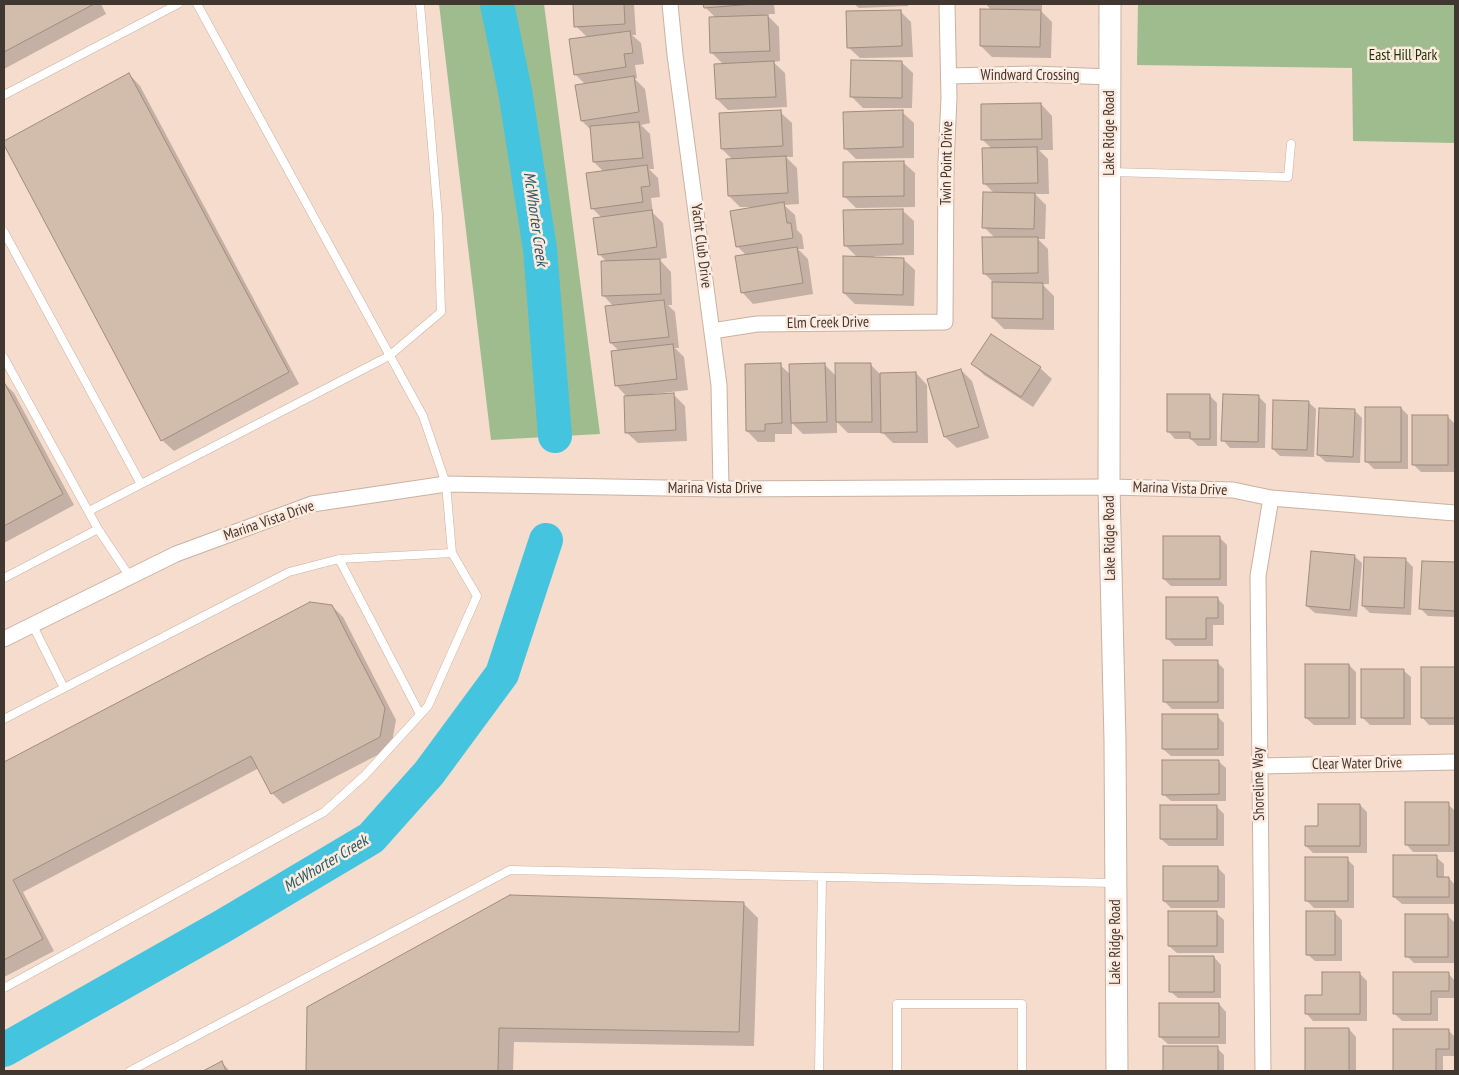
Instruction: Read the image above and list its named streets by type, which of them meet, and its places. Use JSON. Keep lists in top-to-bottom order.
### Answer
{
  "streets": {
    "street": [
      "Windward Crossing",
      "Lake Ridge Road",
      "Twin Point Drive",
      "Yacht Club Drive",
      "Elm Creek Drive",
      "Marina Vista Drive",
      "Clear Water Drive",
      "Shoreline Way"
    ]
  },
  "crossings": [
    ["Windward Crossing", "Lake Ridge Road"],
    ["Windward Crossing", "Twin Point Drive"],
    ["Lake Ridge Road", "Marina Vista Drive"],
    ["Twin Point Drive", "Elm Creek Drive"],
    ["Yacht Club Drive", "Elm Creek Drive"],
    ["Yacht Club Drive", "Marina Vista Drive"],
    ["Marina Vista Drive", "Shoreline Way"],
    ["Clear Water Drive", "Shoreline Way"]
  ],
  "water": ["McWhorter Creek"],
  "parks": ["East Hill Park"]
}
